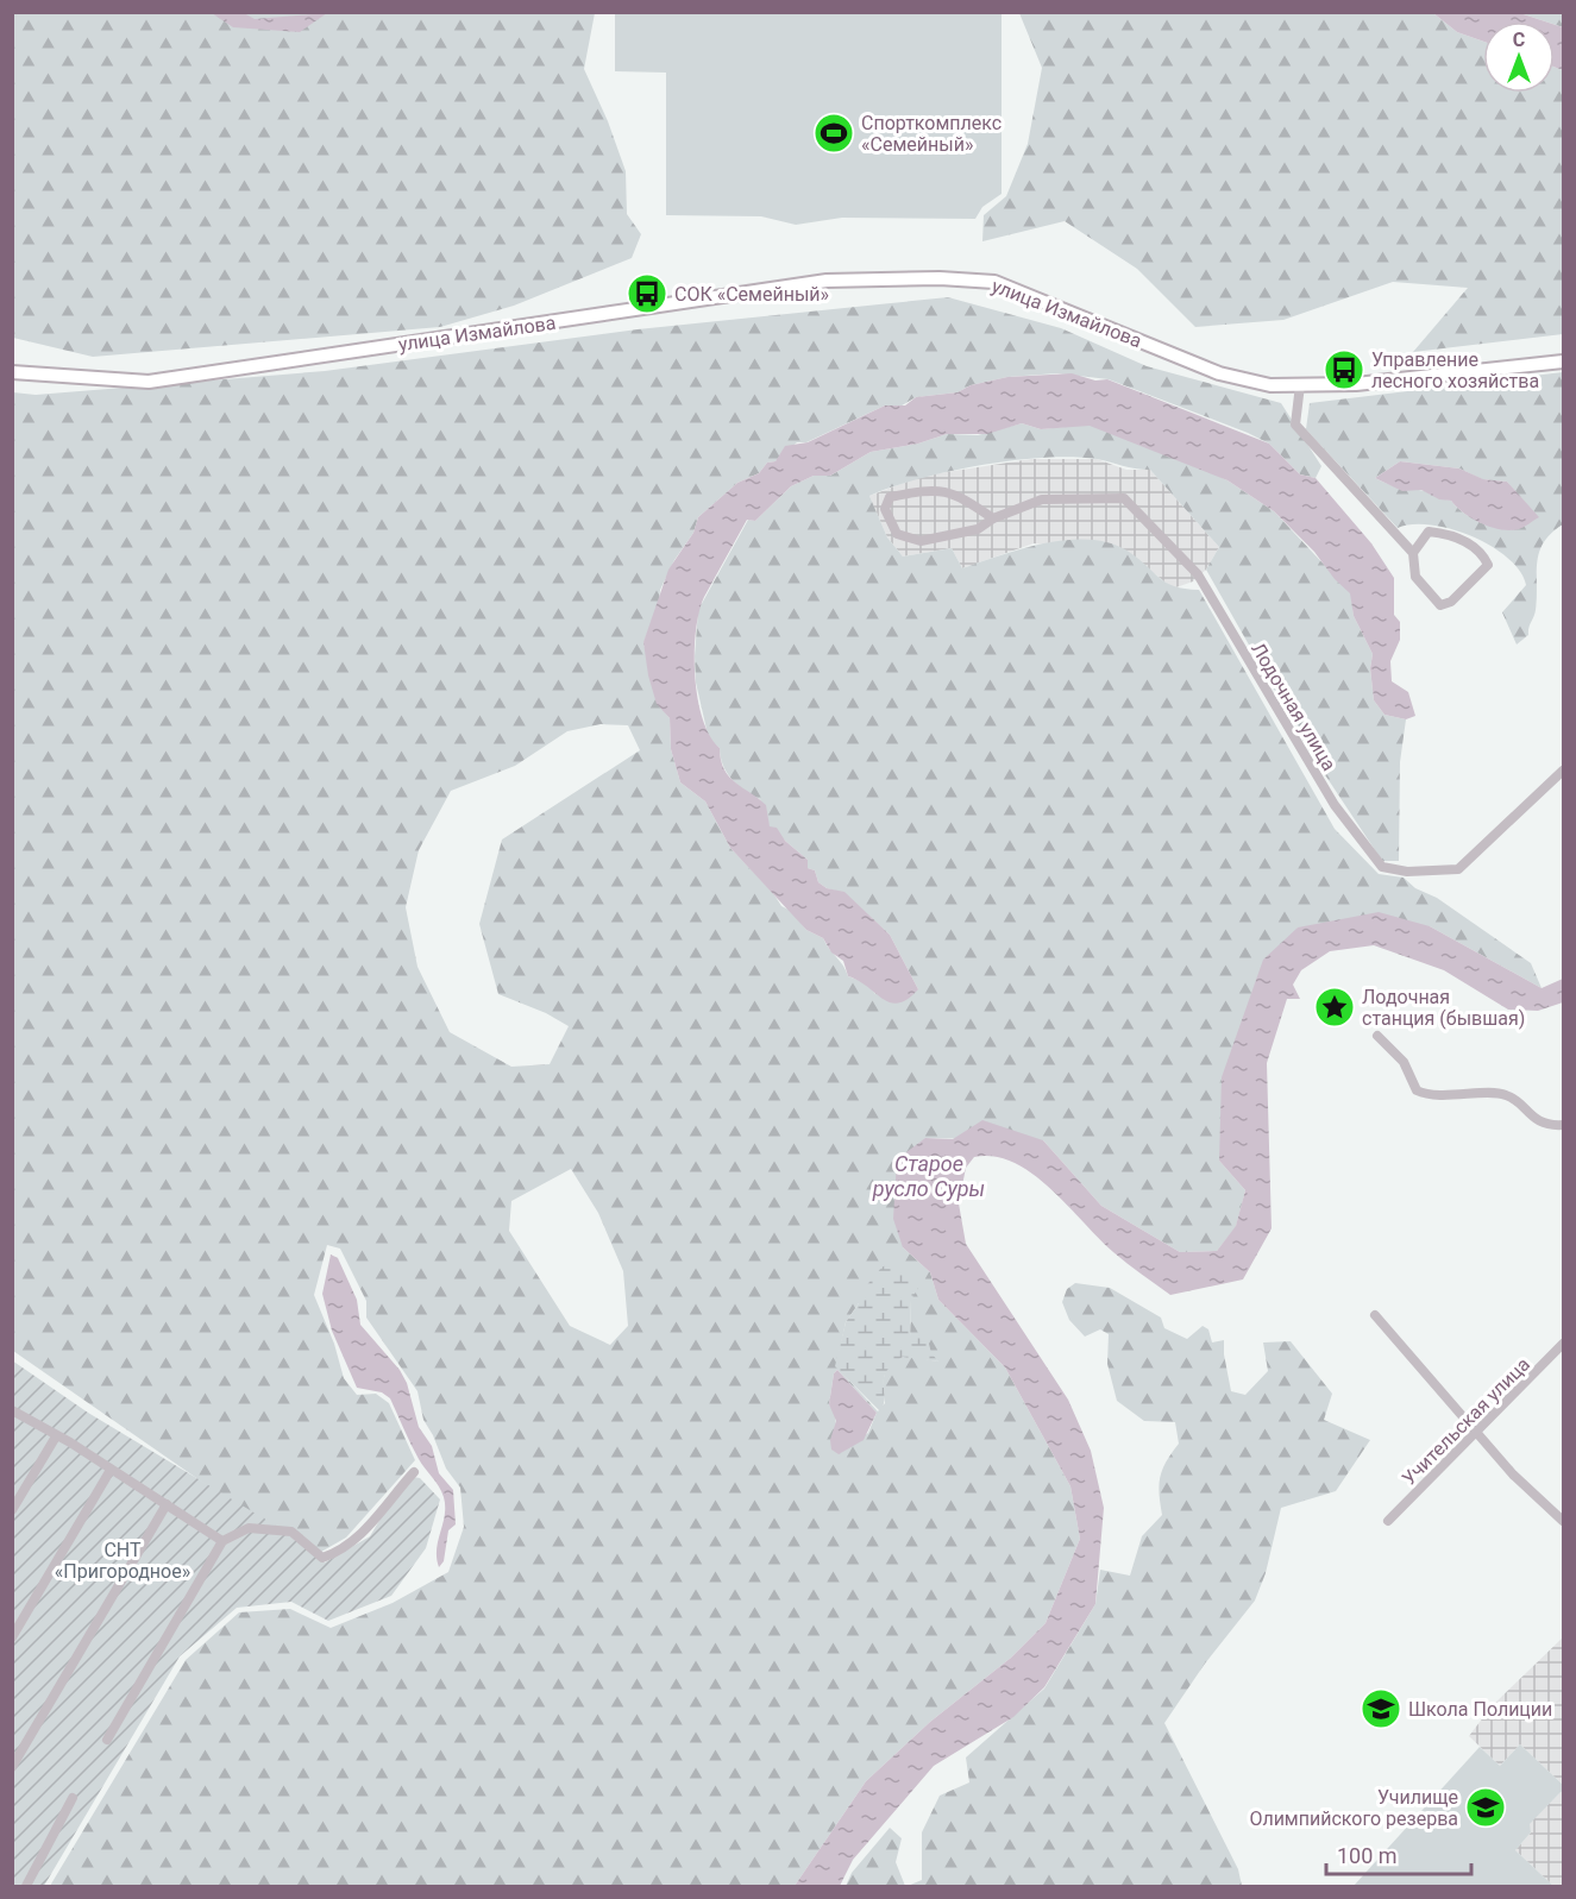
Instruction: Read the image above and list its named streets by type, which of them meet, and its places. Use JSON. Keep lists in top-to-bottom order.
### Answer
{
  "streets": {
    "main road": ["улица Измайлова"],
    "street": ["Лодочная улица", "Учительская улица"]
  },
  "water": ["Старое русло Суры"],
  "parks": ["СНТ «Пригородное»"],
  "places": {
    "sports": ["Спорткомплекс «Семейный»"],
    "bus stop": ["СОК «Семейный»", "Управление лесного хозяйства"],
    "place": ["Лодочная станция (бывшая)"],
    "school or university": ["Школа Полиции", "Училище Олимпийского резерва"]
  },
  "scale_bar": "100 m",
  "north": "top"
}
